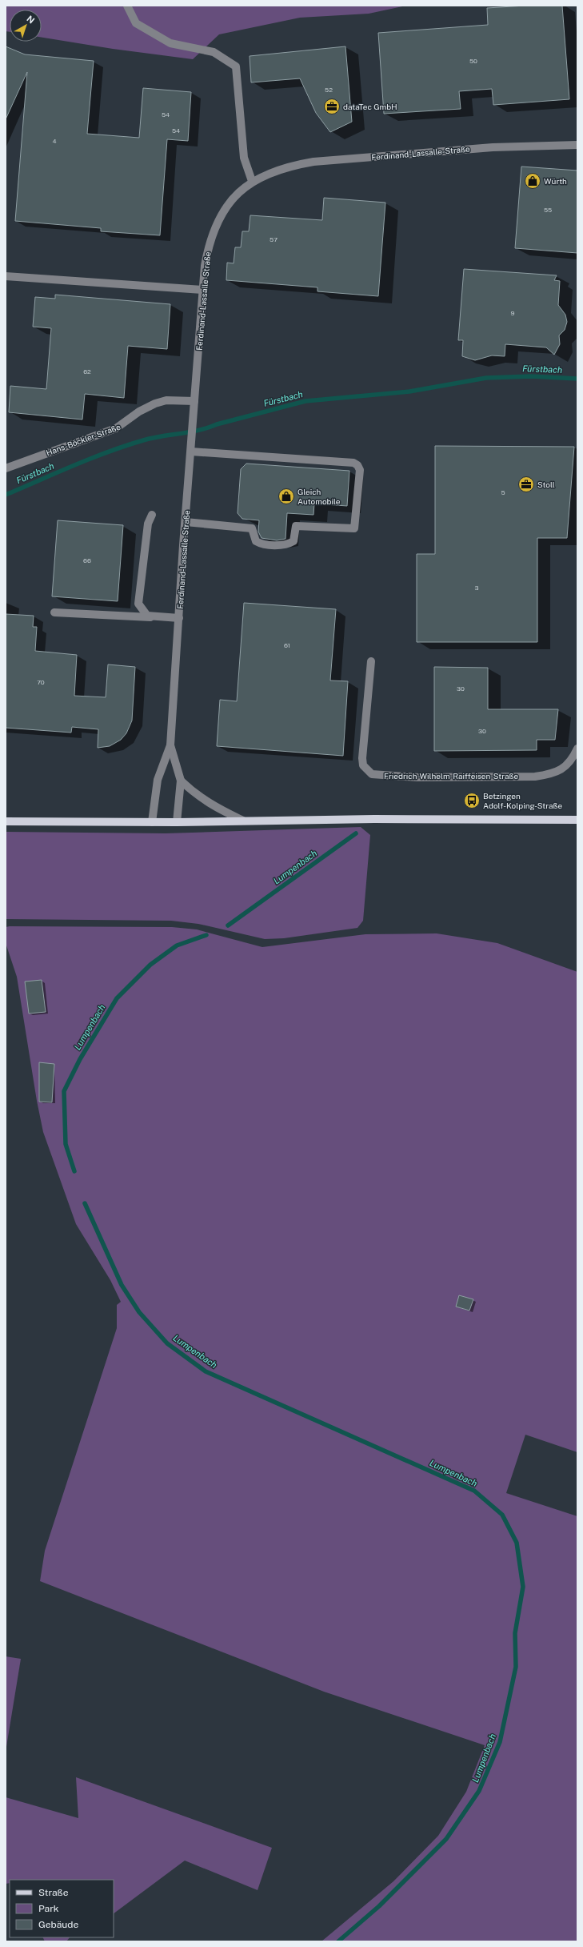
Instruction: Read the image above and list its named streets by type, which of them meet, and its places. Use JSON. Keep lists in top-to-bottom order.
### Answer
{
  "streets": {
    "street": ["Ferdinand-Lassalle-Straße", "Hans-Böckler-Straße", "Friedrich-Wilhelm-Raiffeisen-Straße"]
  },
  "crossings": [
    ["Ferdinand-Lassalle-Straße", "Hans-Böckler-Straße"]
  ],
  "water": ["Fürstbach", "Lumpenbach"],
  "places": {
    "office": ["dataTec GmbH", "Stoll"],
    "shop": ["Würth", "Gleich Automobile"],
    "bus stop": ["Betzingen Adolf-Kolping-Straße"]
  },
  "house_numbers": [
    "50",
    "52",
    "54",
    "54",
    "4",
    "55",
    "57",
    "9",
    "62",
    "5",
    "66",
    "3",
    "61",
    "70",
    "30",
    "30"
  ],
  "legend": ["Straße", "Park", "Gebäude"],
  "north": "top right"
}
